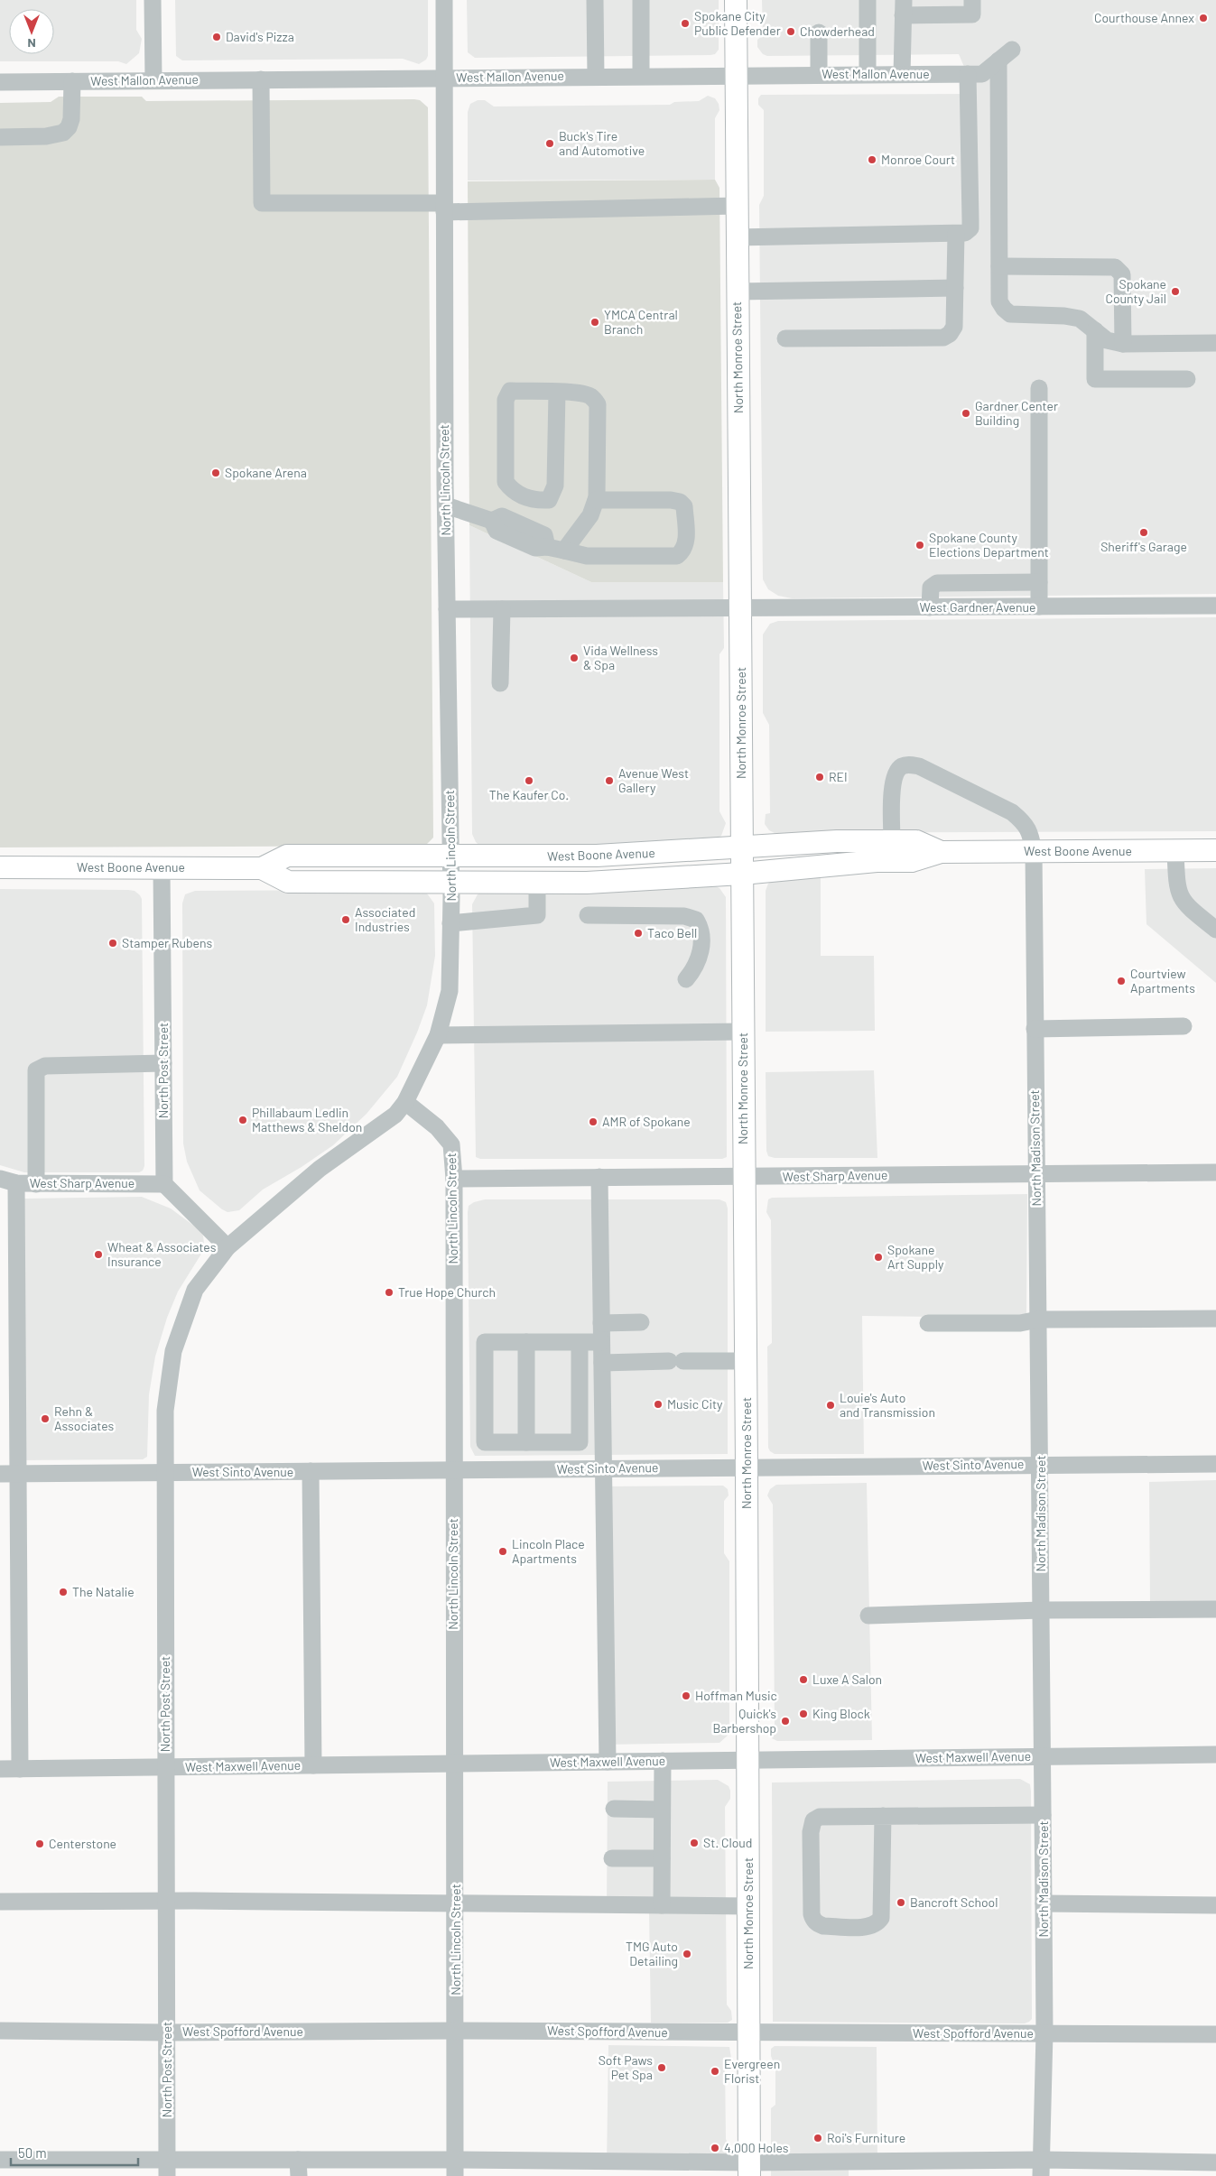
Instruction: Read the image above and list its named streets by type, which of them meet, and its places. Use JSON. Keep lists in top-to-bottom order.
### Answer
{
  "streets": {
    "main road": ["North Monroe Street", "West Boone Avenue"],
    "street": [
      "West Mallon Avenue",
      "North Lincoln Street",
      "West Gardner Avenue",
      "North Post Street",
      "North Madison Street",
      "West Sharp Avenue",
      "West Sinto Avenue",
      "West Maxwell Avenue",
      "West Spofford Avenue"
    ]
  },
  "crossings": [
    ["West Mallon Avenue", "North Monroe Street"],
    ["West Mallon Avenue", "North Lincoln Street"],
    ["North Monroe Street", "West Gardner Avenue"],
    ["North Monroe Street", "West Boone Avenue"],
    ["North Monroe Street", "West Sharp Avenue"],
    ["North Monroe Street", "West Sinto Avenue"],
    ["North Monroe Street", "West Maxwell Avenue"],
    ["North Monroe Street", "West Spofford Avenue"],
    ["North Lincoln Street", "West Gardner Avenue"],
    ["North Lincoln Street", "West Boone Avenue"],
    ["North Lincoln Street", "North Post Street"],
    ["North Lincoln Street", "West Sharp Avenue"],
    ["North Lincoln Street", "West Sinto Avenue"],
    ["North Lincoln Street", "West Maxwell Avenue"],
    ["North Lincoln Street", "West Spofford Avenue"],
    ["West Boone Avenue", "North Post Street"],
    ["West Boone Avenue", "North Madison Street"],
    ["North Post Street", "West Sharp Avenue"],
    ["North Post Street", "West Sinto Avenue"],
    ["North Post Street", "West Maxwell Avenue"],
    ["North Post Street", "West Spofford Avenue"],
    ["North Madison Street", "West Sharp Avenue"],
    ["North Madison Street", "West Sinto Avenue"],
    ["North Madison Street", "West Maxwell Avenue"],
    ["North Madison Street", "West Spofford Avenue"]
  ],
  "places": [
    "Courthouse Annex",
    "Spokane City Public Defender",
    "Chowderhead",
    "David's Pizza",
    "Buck's Tire and Automotive",
    "Monroe Court",
    "Spokane County Jail",
    "YMCA Central Branch",
    "Gardner Center Building",
    "Spokane Arena",
    "Sheriff's Garage",
    "Spokane County Elections Department",
    "Vida Wellness & Spa",
    "REI",
    "The Kaufer Co.",
    "Avenue West Gallery",
    "Associated Industries",
    "Taco Bell",
    "Stamper Rubens",
    "Courtview Apartments",
    "Phillabaum Ledlin Matthews & Sheldon",
    "AMR of Spokane",
    "Wheat & Associates Insurance",
    "Spokane Art Supply",
    "True Hope Church",
    "Music City",
    "Louie's Auto and Transmission",
    "Rehn & Associates",
    "Lincoln Place Apartments",
    "The Natalie",
    "Luxe A Salon",
    "Hoffman Music",
    "King Block",
    "Quick's Barbershop",
    "St. Cloud",
    "Centerstone",
    "Bancroft School",
    "TMG Auto Detailing",
    "Soft Paws Pet Spa",
    "Evergreen Florist",
    "Roi's Furniture",
    "4,000 Holes"
  ],
  "scale_bar": "50 m",
  "north": "bottom"
}
